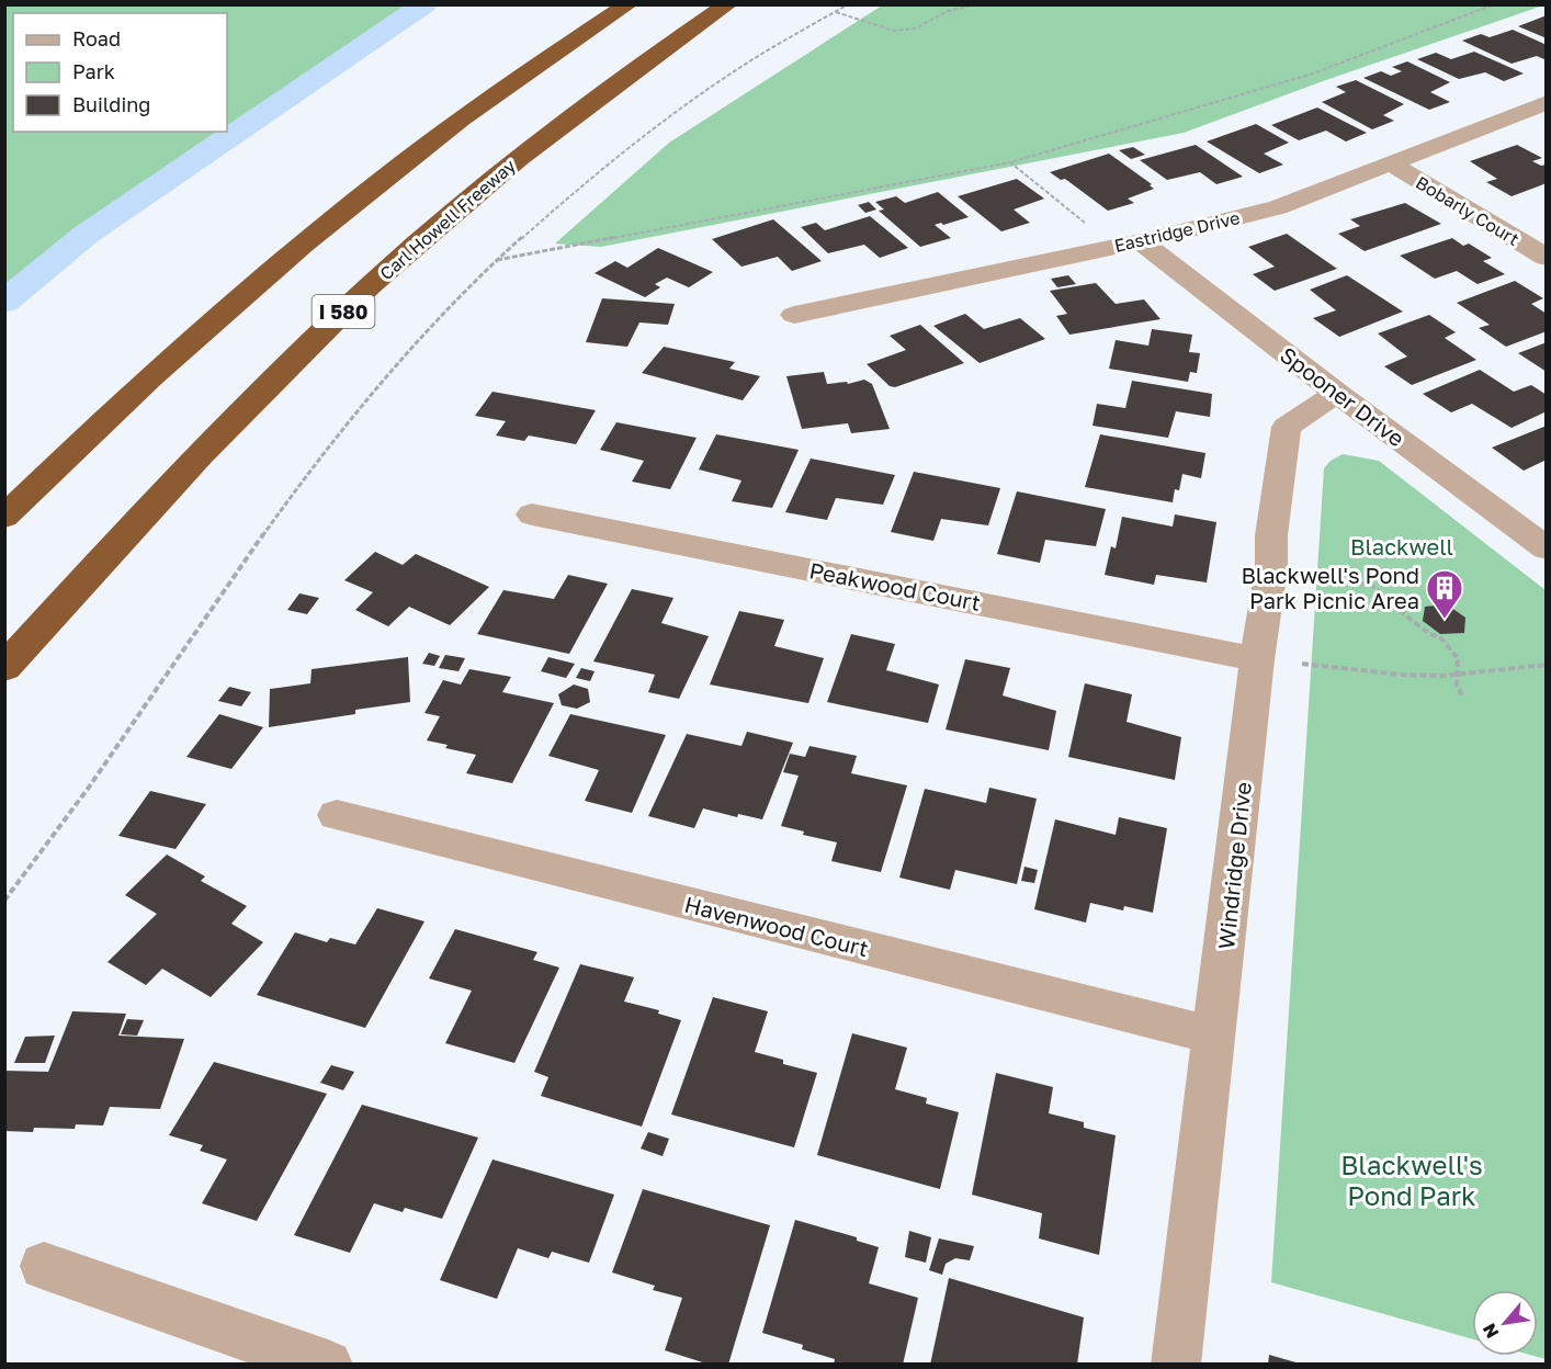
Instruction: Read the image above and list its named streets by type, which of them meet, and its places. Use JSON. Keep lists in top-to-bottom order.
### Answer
{
  "streets": {
    "highway": ["Carl Howell Freeway", "I 580"],
    "street": [
      "Bobarly Court",
      "Eastridge Drive",
      "Spooner Drive",
      "Peakwood Court",
      "Windridge Drive",
      "Havenwood Court"
    ]
  },
  "crossings": [
    ["Bobarly Court", "Eastridge Drive"],
    ["Eastridge Drive", "Spooner Drive"],
    ["Spooner Drive", "Windridge Drive"],
    ["Peakwood Court", "Windridge Drive"],
    ["Windridge Drive", "Havenwood Court"]
  ],
  "parks": ["Blackwell", "Blackwell's Pond Park"],
  "places": {
    "building": ["Blackwell's Pond Park Picnic Area"]
  },
  "legend": ["Road", "Park", "Building"],
  "north": "bottom left"
}
